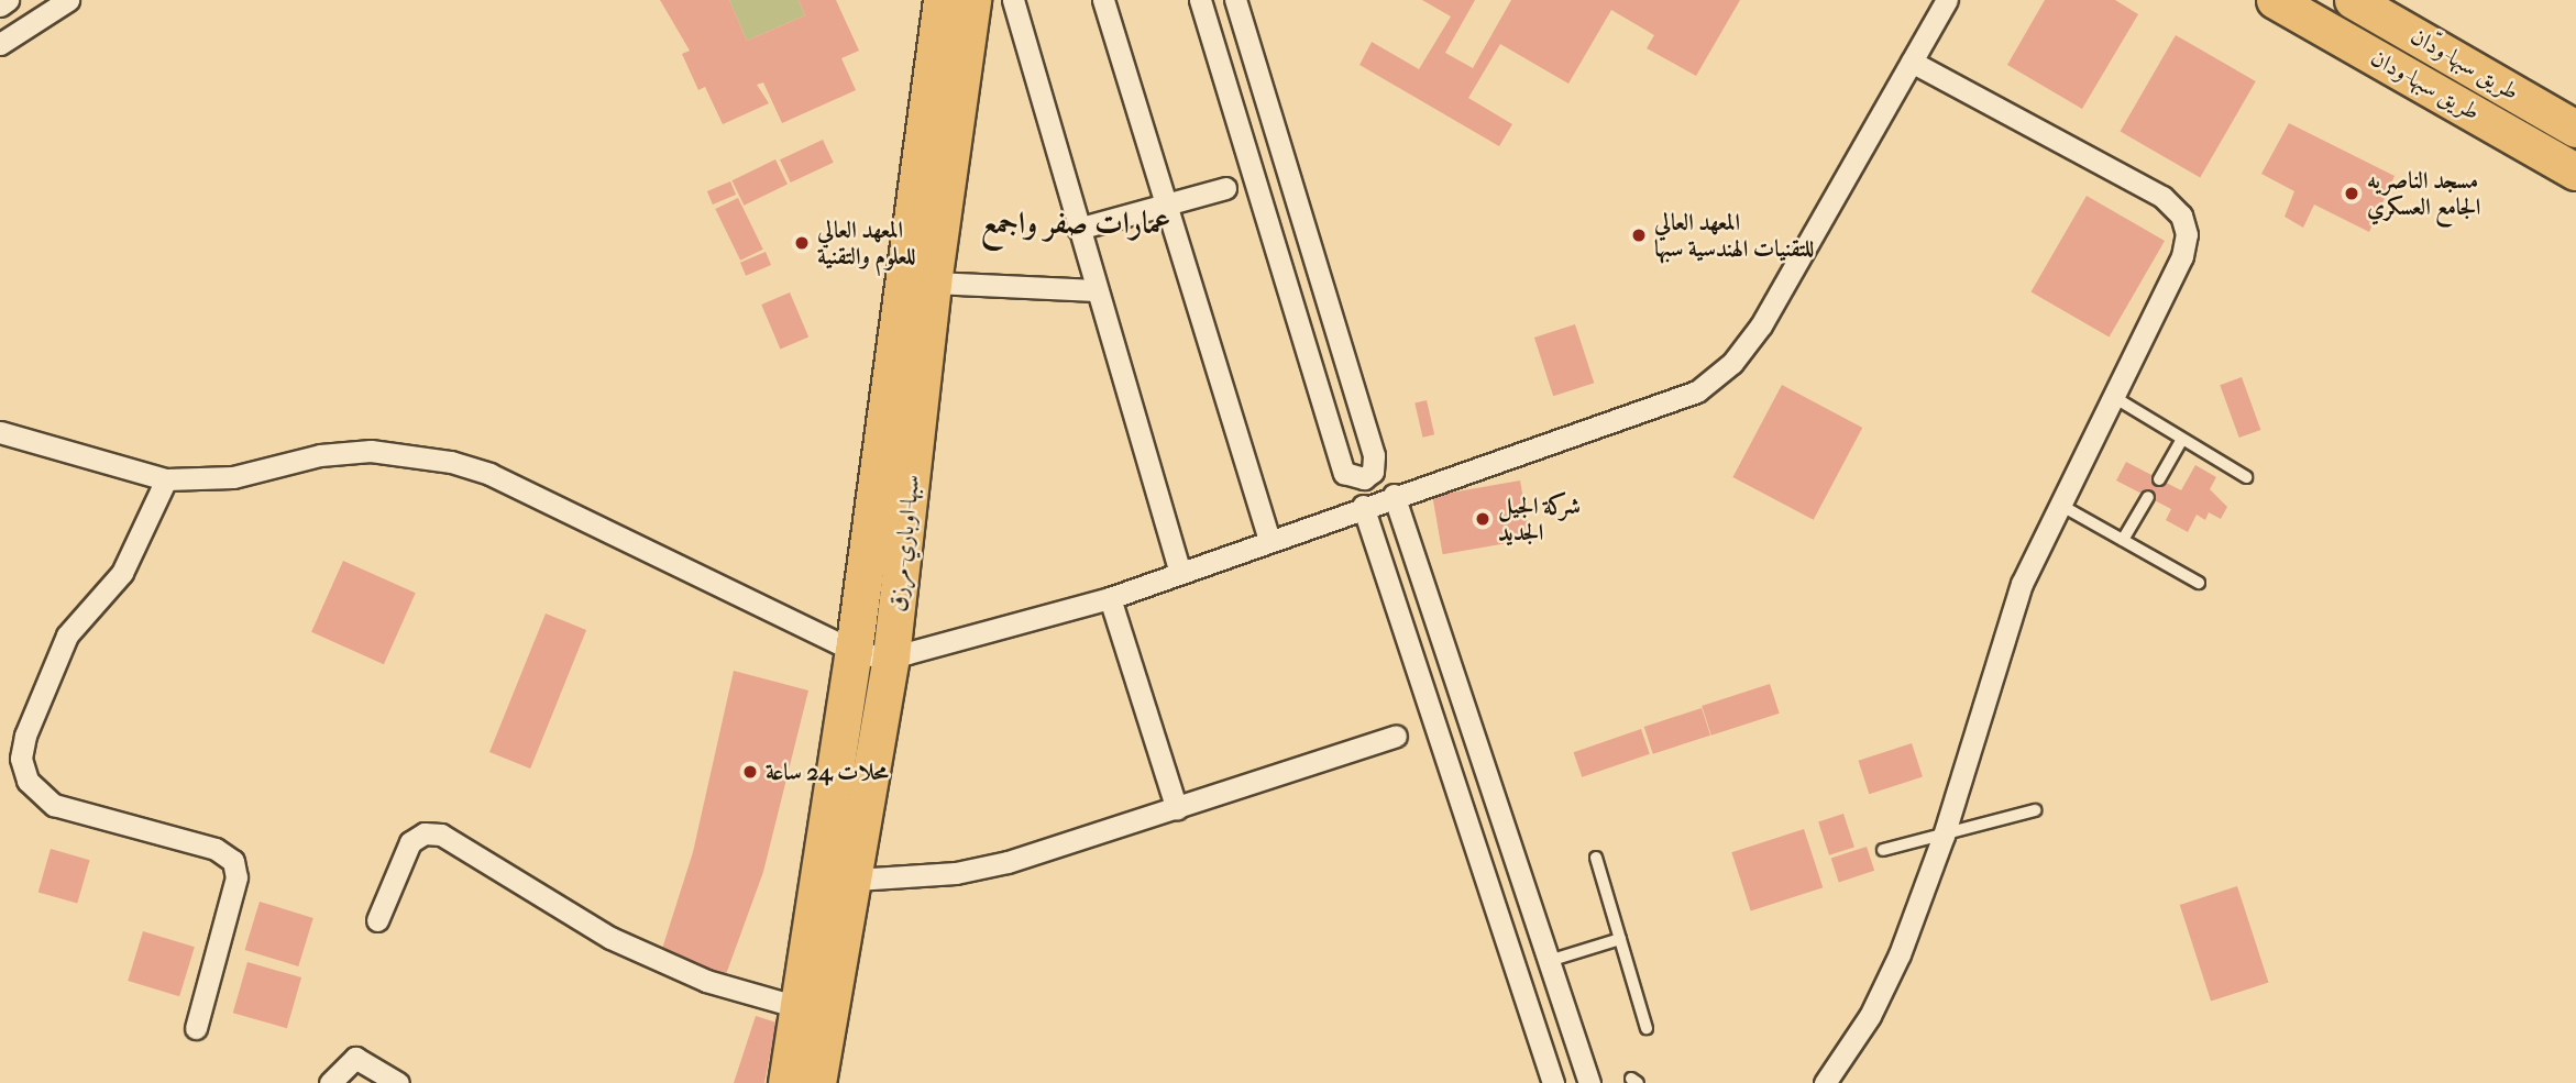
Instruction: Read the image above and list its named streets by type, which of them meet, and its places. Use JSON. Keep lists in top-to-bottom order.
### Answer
{
  "streets": {
    "highway": ["طريق سبها-ودّان", "طريق سبها-ودان", "سبها-اوباري-مرزق"]
  },
  "districts": ["عمارات صفر واجمع"],
  "places": [
    "مسجد الناصريه الجامع العسكري",
    "المعهد العالي للتقنيات الهندسية سبها",
    "المعهد العالي للعلوم والتقنية",
    "شركة الجيل الجديد",
    "محلات 24 ساعة"
  ]
}
